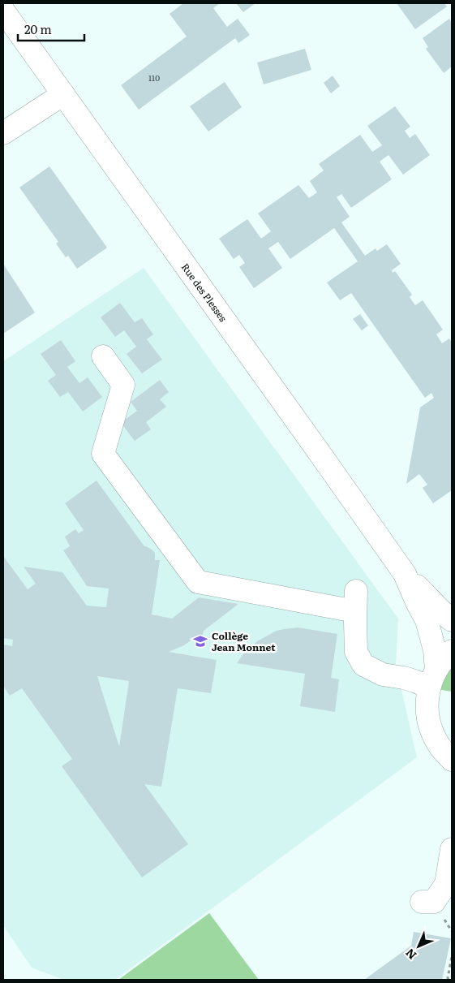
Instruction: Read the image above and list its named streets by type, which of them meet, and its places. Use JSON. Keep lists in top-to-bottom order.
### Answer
{
  "streets": {
    "street": ["Rue des Plesses"]
  },
  "places": {
    "school or university": ["Collège Jean Monnet"]
  },
  "house_numbers": ["110"],
  "scale_bar": "20 m",
  "north": "bottom left"
}
